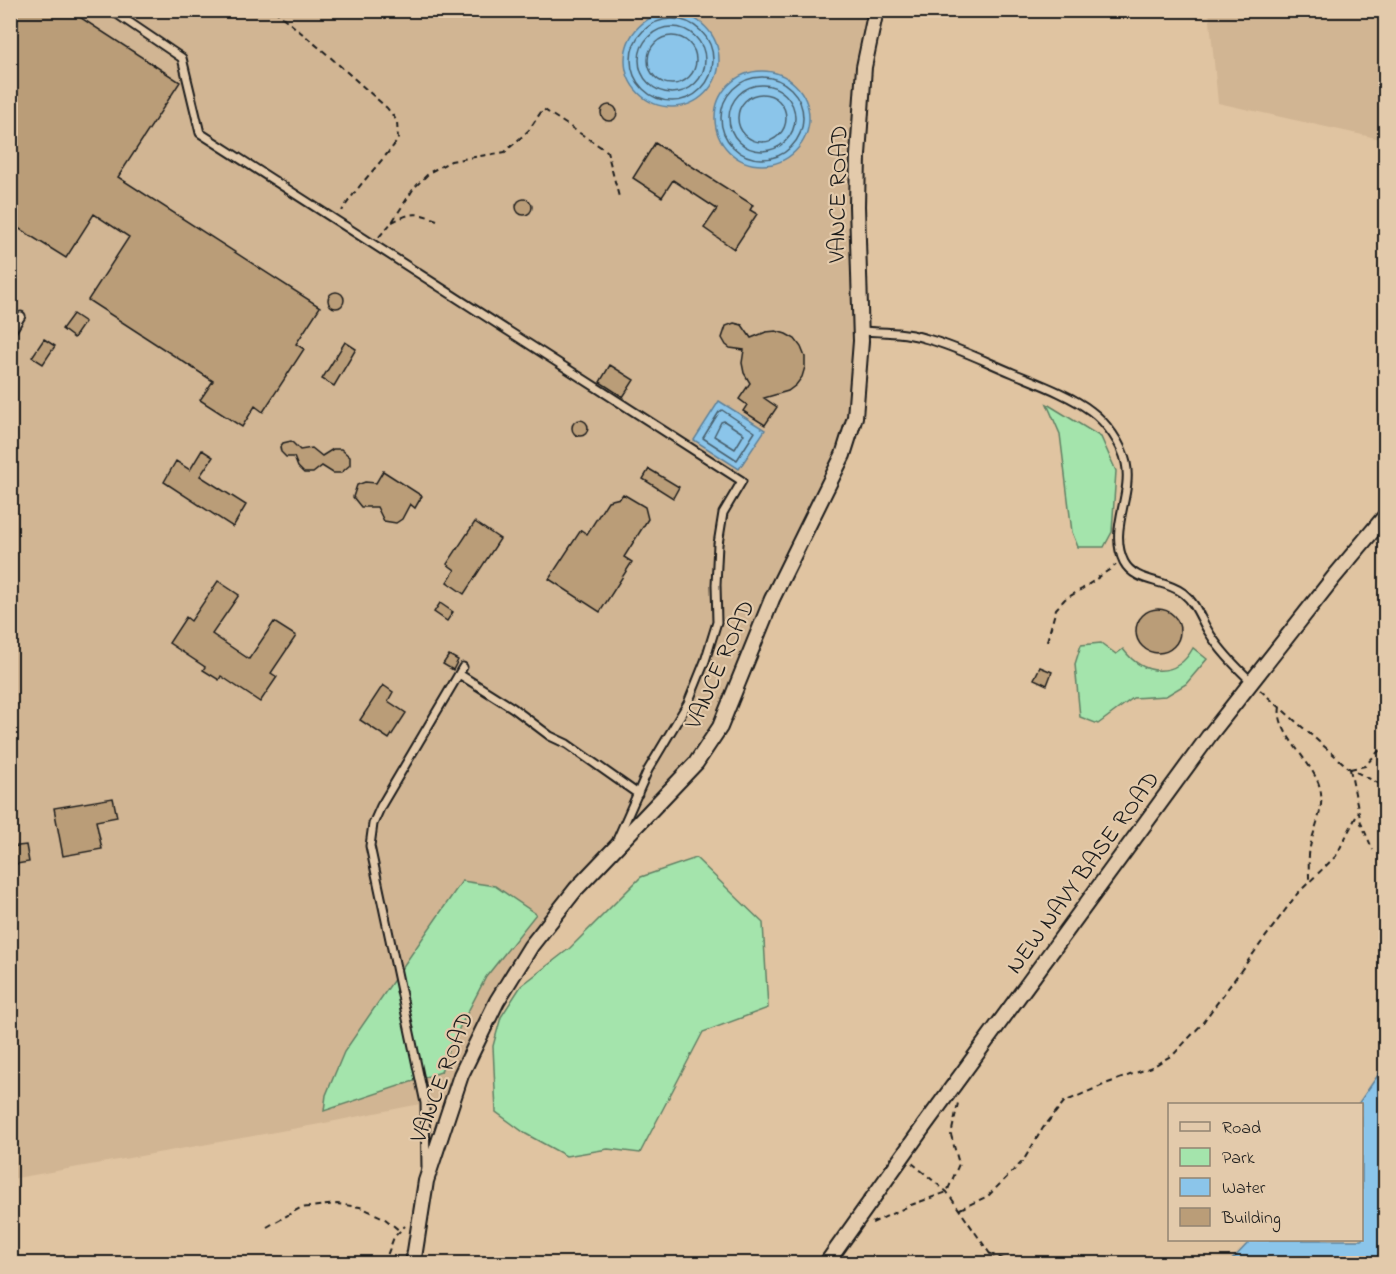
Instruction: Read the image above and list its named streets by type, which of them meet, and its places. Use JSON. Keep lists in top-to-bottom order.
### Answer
{
  "streets": {
    "street": ["VANCE ROAD", "NEW NAVY BASE ROAD"]
  },
  "legend": [
    "Road",
    "Park",
    "Water",
    "Building"
  ]
}
